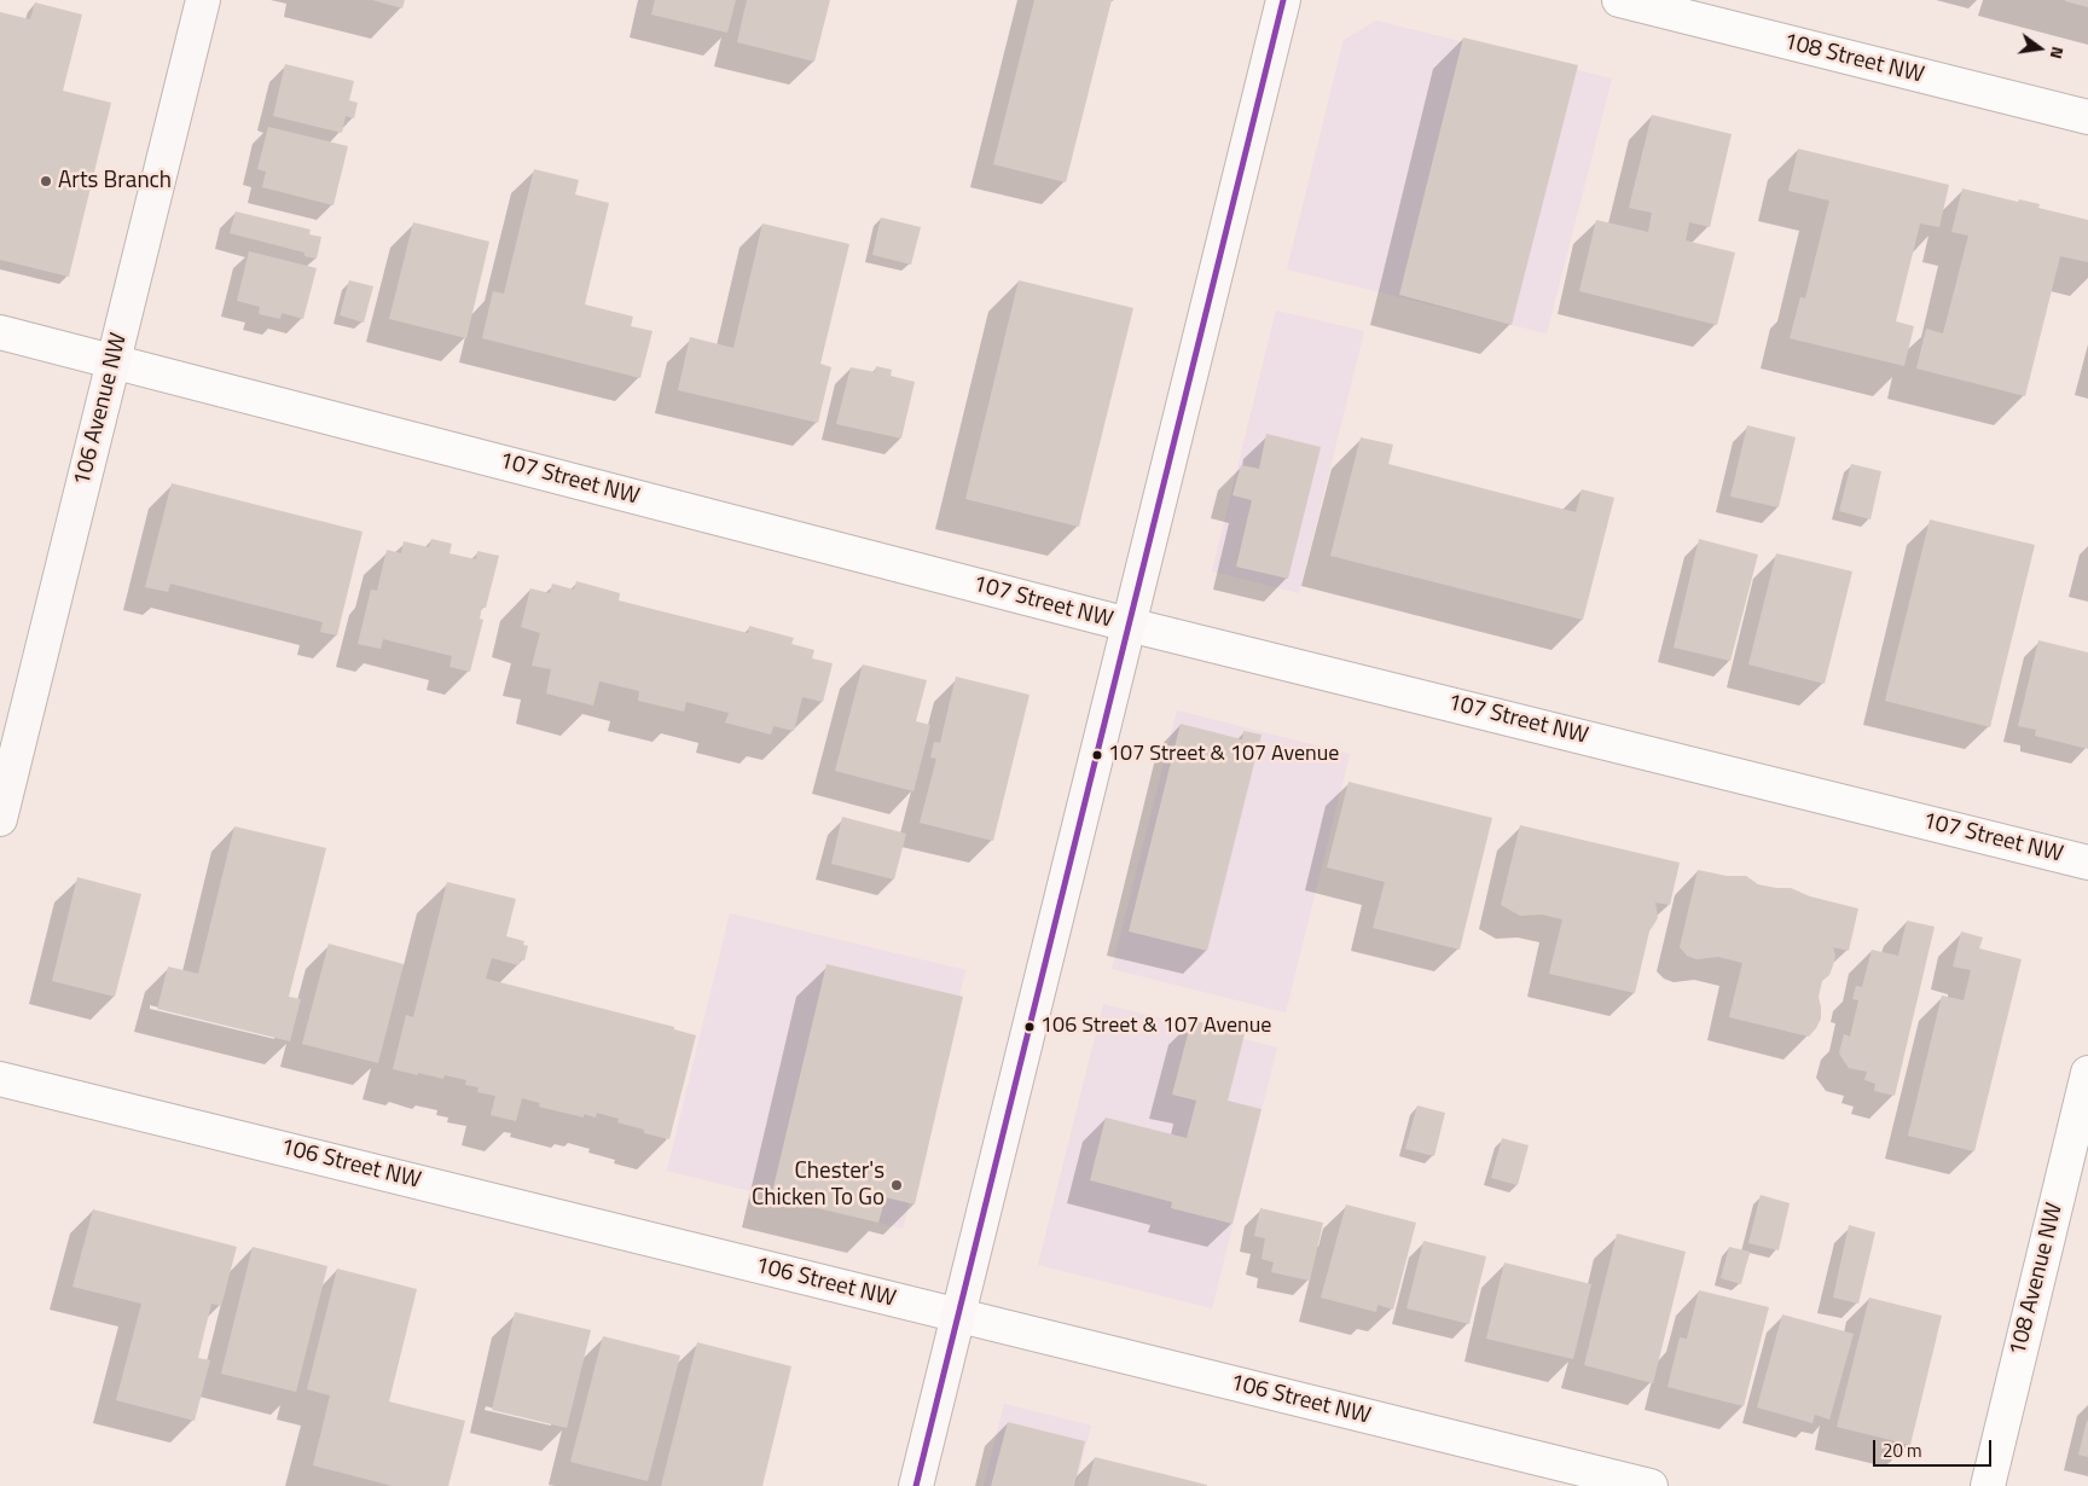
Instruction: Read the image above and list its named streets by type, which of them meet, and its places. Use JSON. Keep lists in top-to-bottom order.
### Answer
{
  "streets": {
    "main road": ["106 Avenue NW"],
    "street": [
      "108 Street NW",
      "107 Street NW",
      "106 Street NW",
      "108 Avenue NW"
    ]
  },
  "crossings": [
    ["106 Avenue NW", "107 Street NW"]
  ],
  "places": [
    "Arts Branch",
    "107 Street & 107 Avenue",
    "106 Street & 107 Avenue",
    "Chester's Chicken To Go"
  ],
  "scale_bar": "20 m",
  "north": "right"
}
